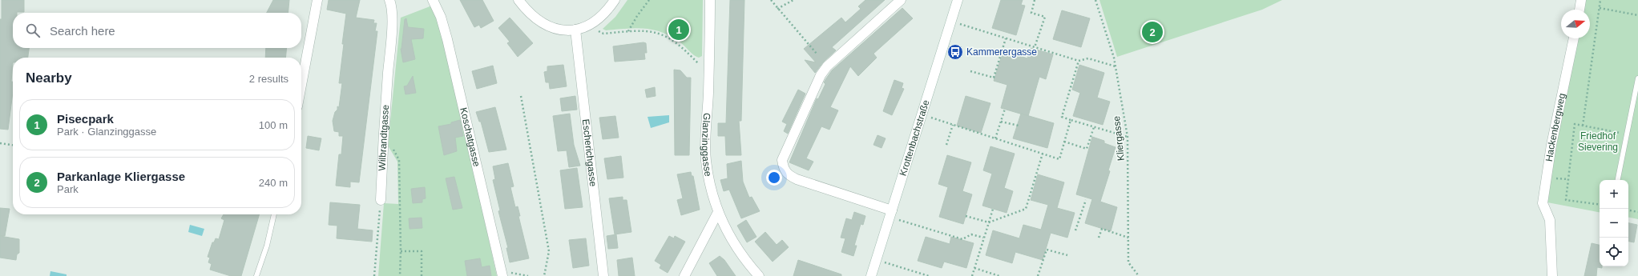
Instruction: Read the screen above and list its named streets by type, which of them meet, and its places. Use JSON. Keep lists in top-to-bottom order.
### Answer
{
  "streets": {
    "street": [
      "Hackenbergweg",
      "Koschatgasse",
      "Wilbrandtgasse",
      "Krottenbachstraße",
      "Glanzinggasse",
      "Escherichgasse"
    ],
    "path": ["Kliergasse"]
  },
  "parks": ["Friedhof Sievering"],
  "places": {
    "bus stop": ["Kammerergasse"]
  },
  "north": "right",
  "page": {
    "search": "Search here",
    "pins": ["1", "2"],
    "heading": ["Nearby", "2 results"],
    "list": [
      {
        "mark": "1",
        "name": "Pisecpark",
        "note": "Park · Glanzinggasse",
        "value": "100 m"
      },
      {
        "mark": "2",
        "name": "Parkanlage Kliergasse",
        "note": "Park",
        "value": "240 m"
      }
    ],
    "map_buttons": ["+", "−"]
  }
}
